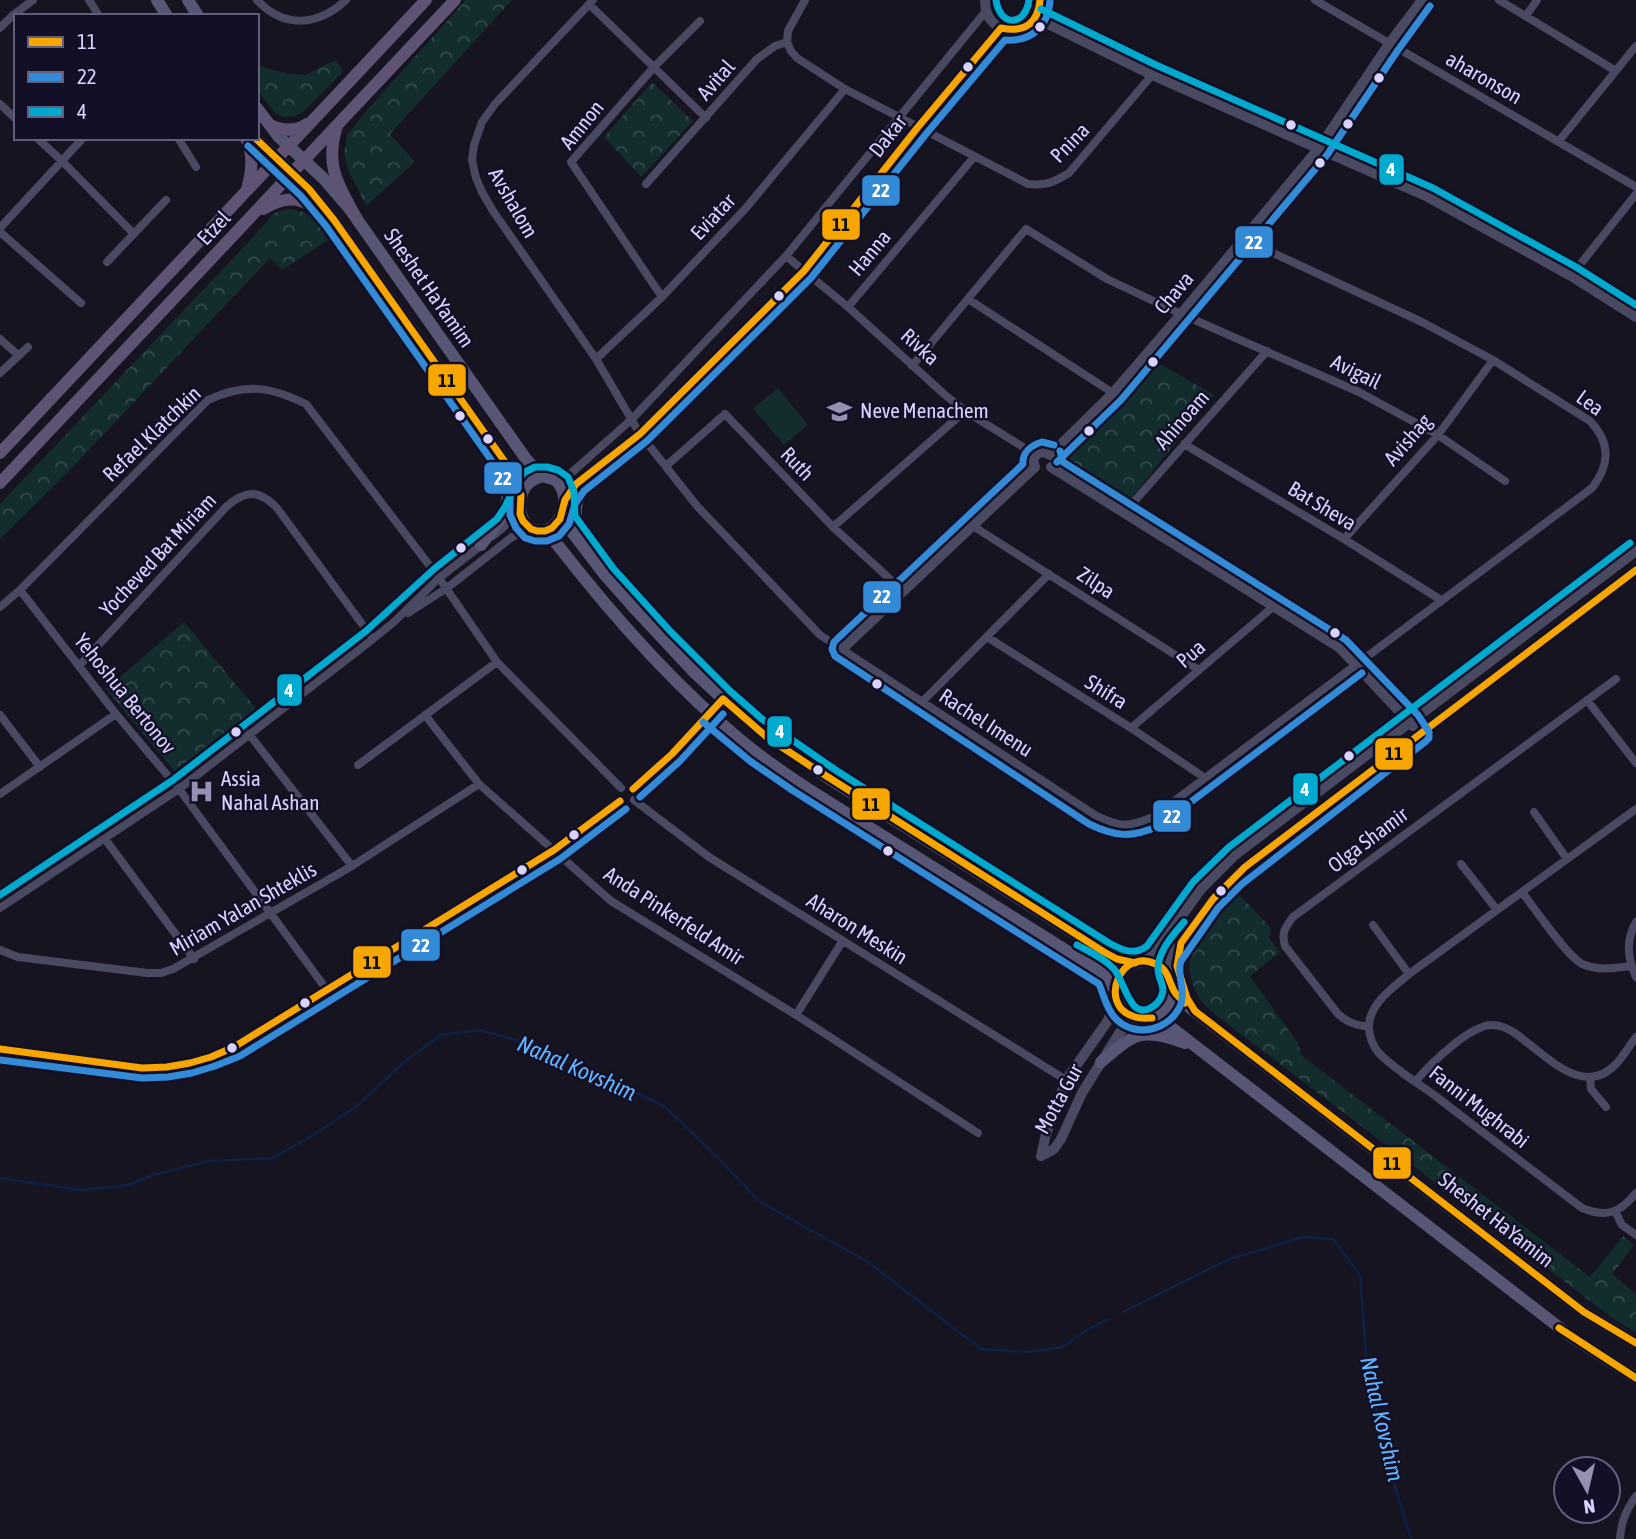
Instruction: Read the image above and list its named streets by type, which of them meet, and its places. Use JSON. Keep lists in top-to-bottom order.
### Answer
{
  "streets": {
    "main road": ["Etzel", "Sheshet HaYamim"],
    "street": [
      "aharonson",
      "Avital",
      "Amnon",
      "Dakar",
      "Pnina",
      "Avshalom",
      "Eviatar",
      "Hanna",
      "Chava",
      "Rivka",
      "Avigail",
      "Lea",
      "Ahinoam",
      "Refael Klatchkin",
      "Avishag",
      "Ruth",
      "Bat Sheva",
      "Yocheved Bat Miriam",
      "Zilpa",
      "Pua",
      "Shifra",
      "Yehoshua Bertonov",
      "Rachel Imenu",
      "Olga Shamir",
      "Miriam Yalan Shteklis",
      "Anda Pinkerfeld Amir",
      "Aharon Meskin",
      "Motta Gur",
      "Fanni Mughrabi"
    ]
  },
  "crossings": [
    ["aharonson", "Chava"],
    ["Avital", "Pnina"],
    ["Amnon", "Eviatar"],
    ["Dakar", "Pnina"],
    ["Dakar", "Avshalom"],
    ["Dakar", "Sheshet HaYamim"],
    ["Dakar", "Rivka"],
    ["Dakar", "Rachel Imenu"],
    ["Pnina", "Eviatar"],
    ["Pnina", "Hanna"],
    ["Avshalom", "Eviatar"],
    ["Avshalom", "Rachel Imenu"],
    ["Etzel", "Sheshet HaYamim"],
    ["Hanna", "Rivka"],
    ["Sheshet HaYamim", "Motta Gur"],
    ["Chava", "Avigail"],
    ["Chava", "Lea"],
    ["Avigail", "Ahinoam"],
    ["Avigail", "Avishag"],
    ["Lea", "Avishag"],
    ["Lea", "Bat Sheva"],
    ["Lea", "Rachel Imenu"],
    ["Ahinoam", "Bat Sheva"],
    ["Refael Klatchkin", "Yehoshua Bertonov"],
    ["Avishag", "Bat Sheva"],
    ["Ruth", "Rachel Imenu"],
    ["Yocheved Bat Miriam", "Yehoshua Bertonov"],
    ["Zilpa", "Pua"],
    ["Pua", "Shifra"],
    ["Shifra", "Rachel Imenu"],
    ["Yehoshua Bertonov", "Miriam Yalan Shteklis"],
    ["Olga Shamir", "Fanni Mughrabi"],
    ["Miriam Yalan Shteklis", "Anda Pinkerfeld Amir"],
    ["Aharon Meskin", "Motta Gur"]
  ],
  "water": ["Nahal Kovshim"],
  "places": {
    "school or university": ["Neve Menachem"],
    "hospital": ["Assia Nahal Ashan"]
  },
  "lines": ["transit line 11", "transit line 4", "transit line 22"],
  "legend": ["11", "22", "4"],
  "north": "bottom"
}
